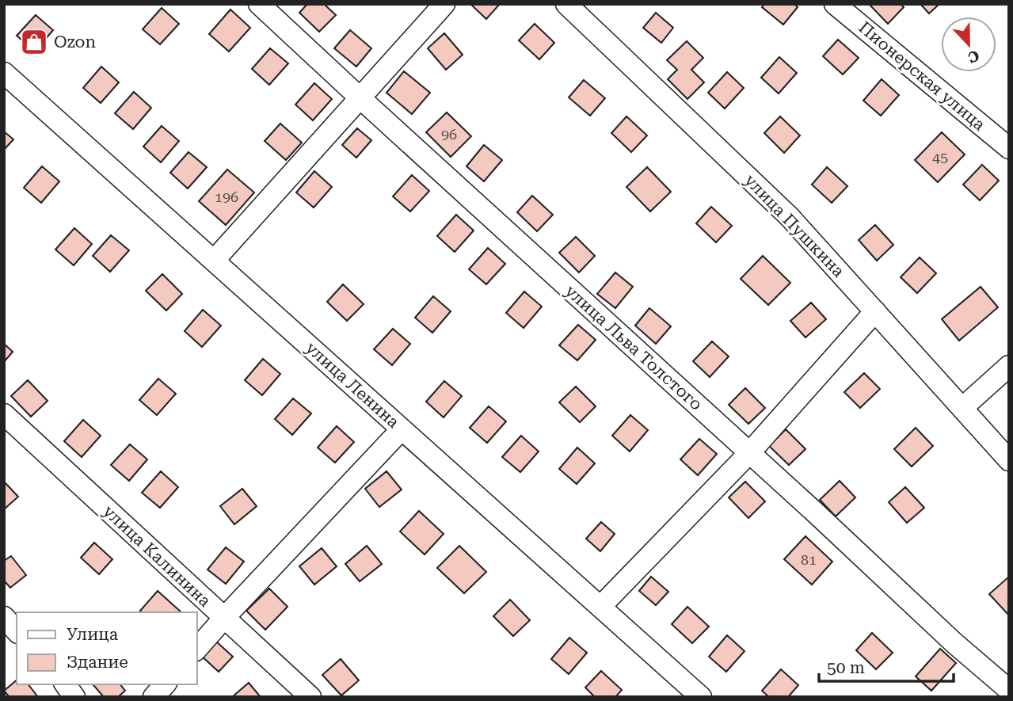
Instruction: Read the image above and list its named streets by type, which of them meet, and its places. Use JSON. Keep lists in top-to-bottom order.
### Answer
{
  "streets": {
    "street": [
      "Пионерская улица",
      "улица Пушкина",
      "улица Льва Толстого",
      "улица Ленина",
      "улица Калинина"
    ]
  },
  "places": {
    "shop": ["Ozon"]
  },
  "house_numbers": [
    "96",
    "45",
    "196",
    "81"
  ],
  "legend": ["Улица", "Здание"],
  "scale_bar": "50 m",
  "north": "bottom"
}
